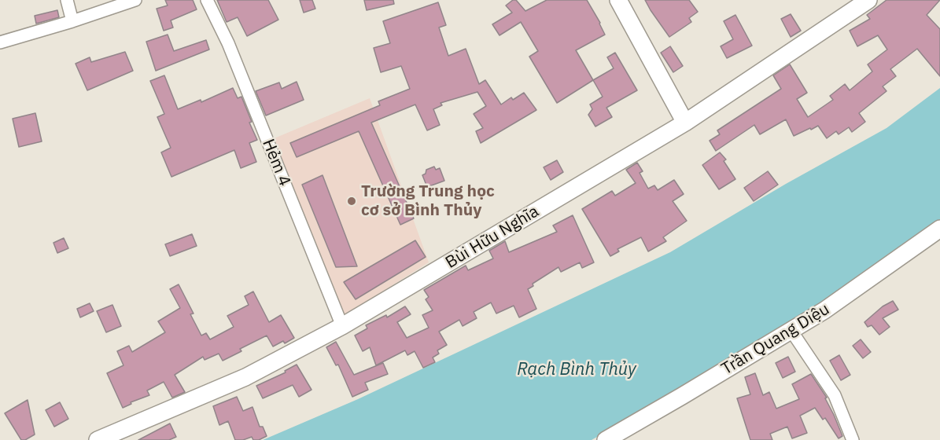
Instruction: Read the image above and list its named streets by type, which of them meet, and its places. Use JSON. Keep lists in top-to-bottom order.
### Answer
{
  "streets": {
    "street": ["Hẻm 4", "Bùi Hữu Nghĩa", "Trần Quang Diệu"]
  },
  "crossings": [
    ["Hẻm 4", "Bùi Hữu Nghĩa"]
  ],
  "water": ["Rạch Bình Thủy"],
  "places": ["Trường Trung học cơ sở Bình Thủy"]
}
